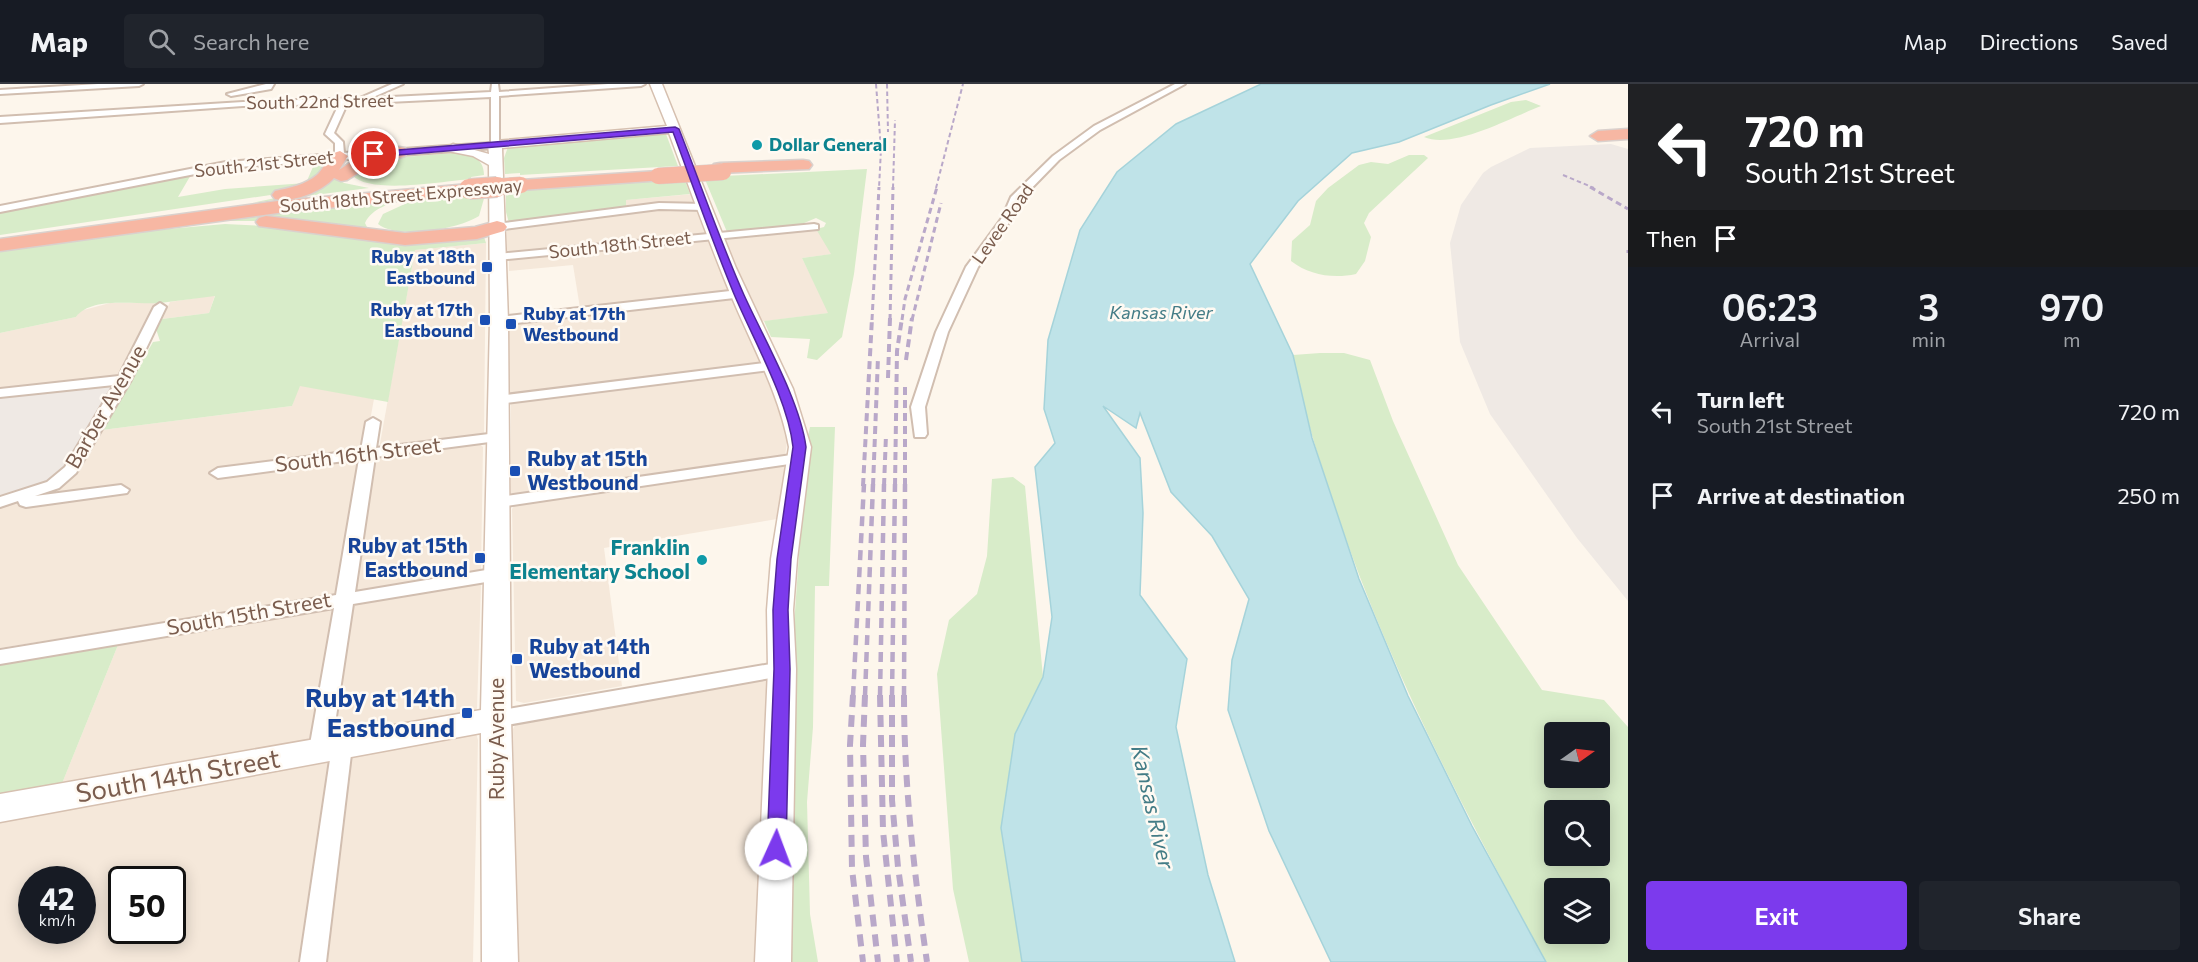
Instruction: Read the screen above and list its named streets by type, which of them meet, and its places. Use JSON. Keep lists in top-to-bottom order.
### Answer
{
  "streets": {
    "highway": ["South 18th Street Expressway"],
    "street": [
      "South 22nd Street",
      "South 21st Street",
      "Levee Road",
      "South 18th Street",
      "Barber Avenue",
      "South 16th Street",
      "South 15th Street",
      "Ruby Avenue",
      "South 14th Street"
    ]
  },
  "crossings": [
    ["South 22nd Street", "Ruby Avenue"],
    ["South 21st Street", "Ruby Avenue"],
    ["South 18th Street", "Ruby Avenue"],
    ["South 16th Street", "Ruby Avenue"],
    ["South 15th Street", "Ruby Avenue"],
    ["Ruby Avenue", "South 14th Street"]
  ],
  "water": ["Kansas River"],
  "places": {
    "other": ["Dollar General", "Franklin Elementary School"],
    "transit": [
      "Ruby at 18th Eastbound",
      "Ruby at 17th Eastbound",
      "Ruby at 17th Westbound",
      "Ruby at 15th Westbound",
      "Ruby at 15th Eastbound",
      "Ruby at 14th Westbound",
      "Ruby at 14th Eastbound"
    ]
  },
  "north": "right",
  "page": {
    "header": "Map",
    "search": "Search here",
    "nav": ["Map", "Directions", "Saved"],
    "turn": ["720 m", "South 21st Street"],
    "then": "Then",
    "eta": [
      "06:23",
      "Arrival",
      "3",
      "min",
      "970",
      "m"
    ],
    "list": [
      {
        "name": "Turn left",
        "note": "South 21st Street",
        "value": "720 m"
      },
      {
        "name": "Arrive at destination",
        "value": "250 m"
      }
    ],
    "speed": "42 km/h",
    "limit": "50",
    "buttons": ["Exit", "Share"]
  }
}
